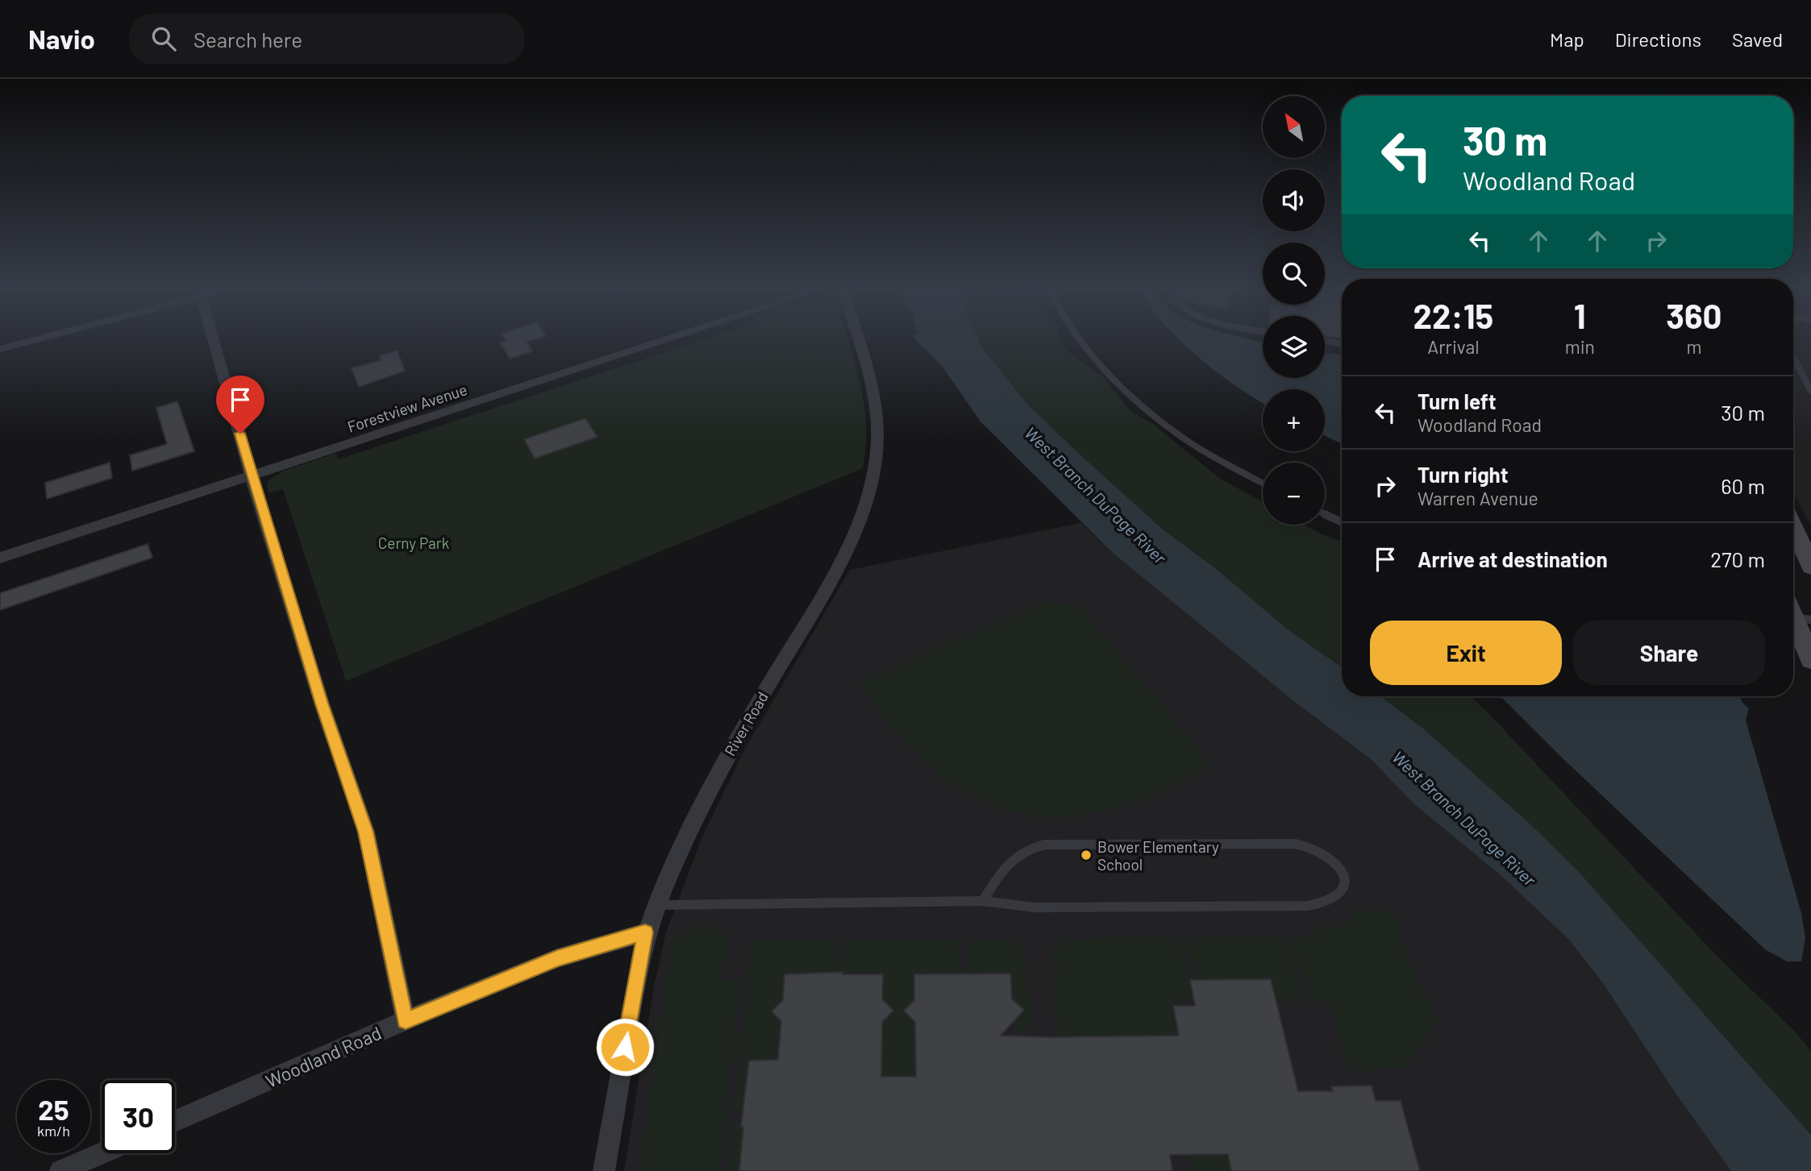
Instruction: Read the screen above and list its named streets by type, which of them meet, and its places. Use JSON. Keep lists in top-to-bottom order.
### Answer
{
  "streets": {
    "street": ["Forestview Avenue", "River Road", "Woodland Road"]
  },
  "crossings": [
    ["River Road", "Woodland Road"]
  ],
  "water": ["West Branch DuPage River"],
  "parks": ["Cerny Park"],
  "places": ["Bower Elementary School"],
  "north": "top left",
  "page": {
    "header": "Navio",
    "search": "Search here",
    "nav": ["Map", "Directions", "Saved"],
    "map_buttons": ["+", "−"],
    "turn": ["30 m", "Woodland Road"],
    "eta": [
      "22:15",
      "Arrival",
      "1",
      "min",
      "360",
      "m"
    ],
    "list": [
      {
        "name": "Turn left",
        "note": "Woodland Road",
        "value": "30 m"
      },
      {
        "name": "Turn right",
        "note": "Warren Avenue",
        "value": "60 m"
      },
      {
        "name": "Arrive at destination",
        "value": "270 m"
      }
    ],
    "buttons": ["Exit", "Share"],
    "speed": "25 km/h",
    "limit": "30"
  }
}
